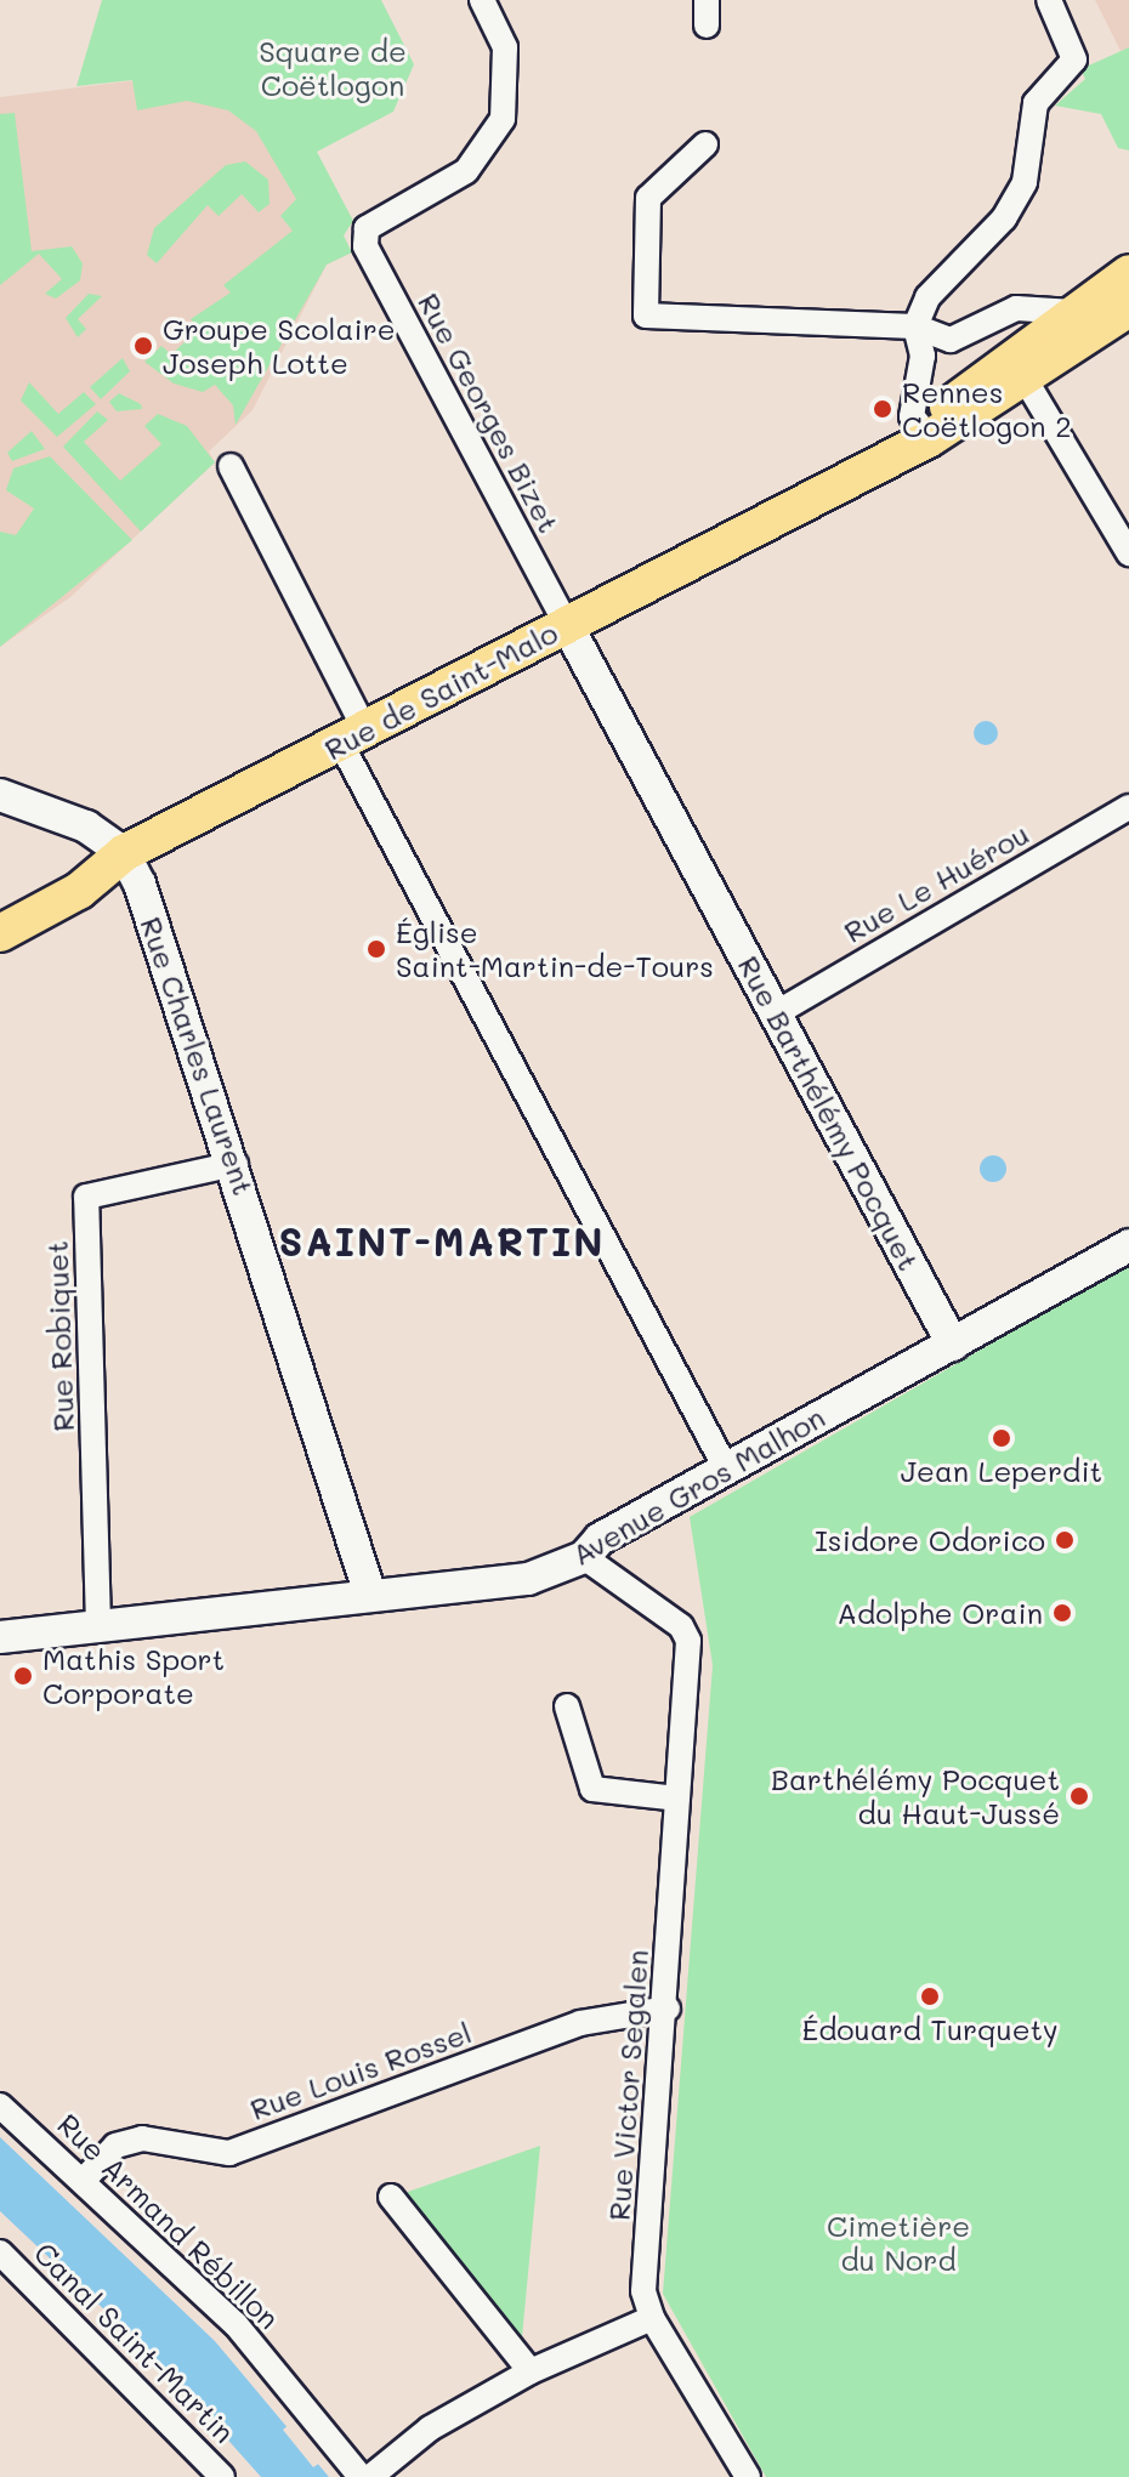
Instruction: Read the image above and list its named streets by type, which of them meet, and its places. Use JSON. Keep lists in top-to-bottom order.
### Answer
{
  "streets": {
    "main road": ["Rue de Saint-Malo"],
    "street": [
      "Rue Georges Bizet",
      "Rue Le Huérou",
      "Rue Charles Laurent",
      "Rue Barthélémy Pocquet",
      "Rue Robiquet",
      "Avenue Gros Malhon",
      "Rue Louis Rossel",
      "Rue Victor Segalen",
      "Rue Armand Rébillon",
      "Canal Saint-Martin"
    ]
  },
  "crossings": [
    ["Rue Georges Bizet", "Rue de Saint-Malo"],
    ["Rue Georges Bizet", "Rue Barthélémy Pocquet"],
    ["Rue de Saint-Malo", "Rue Charles Laurent"],
    ["Rue de Saint-Malo", "Rue Barthélémy Pocquet"],
    ["Rue Le Huérou", "Rue Barthélémy Pocquet"],
    ["Rue Charles Laurent", "Rue Robiquet"],
    ["Rue Charles Laurent", "Avenue Gros Malhon"],
    ["Rue Barthélémy Pocquet", "Avenue Gros Malhon"],
    ["Rue Robiquet", "Avenue Gros Malhon"],
    ["Avenue Gros Malhon", "Rue Victor Segalen"],
    ["Rue Louis Rossel", "Rue Victor Segalen"],
    ["Rue Louis Rossel", "Rue Armand Rébillon"]
  ],
  "districts": ["SAINT-MARTIN"],
  "parks": ["Square de Coëtlogon", "Cimetière du Nord"],
  "places": [
    "Groupe Scolaire Joseph Lotte",
    "Rennes Coëtlogon 2",
    "Église Saint-Martin-de-Tours",
    "Jean Leperdit",
    "Isidore Odorico",
    "Adolphe Orain",
    "Mathis Sport Corporate",
    "Barthélémy Pocquet du Haut-Jussé",
    "Édouard Turquety"
  ]
}
